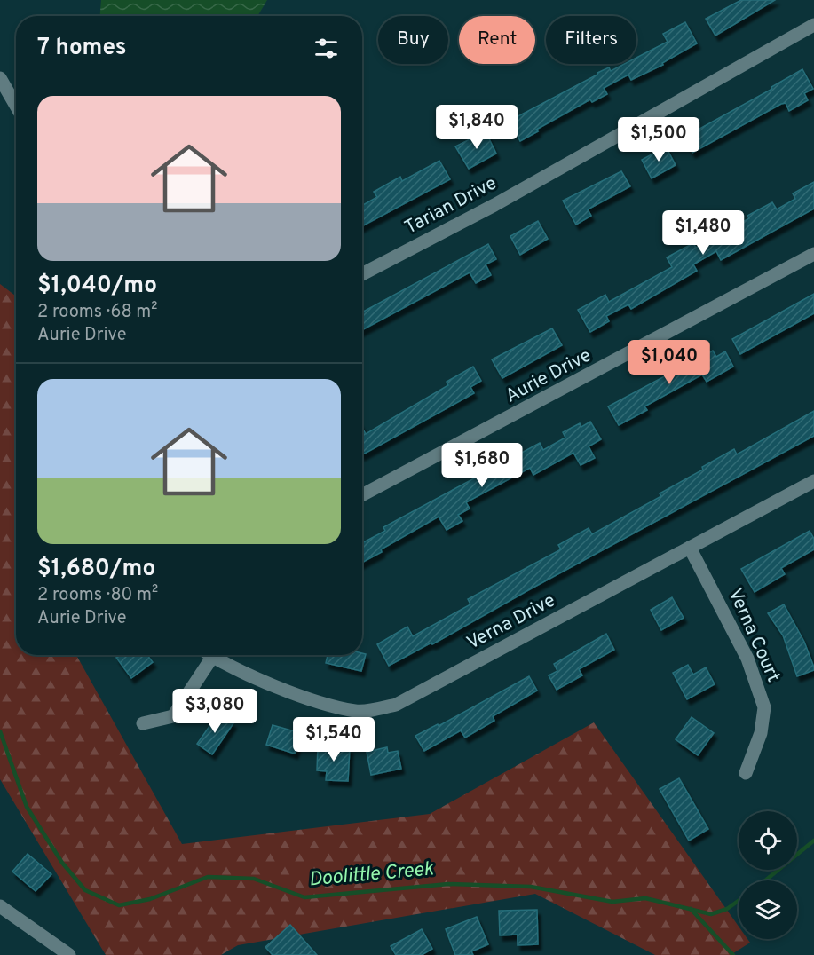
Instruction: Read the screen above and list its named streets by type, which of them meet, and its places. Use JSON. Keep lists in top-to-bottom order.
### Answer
{
  "streets": {
    "street": [
      "Tarian Drive",
      "Aurie Drive",
      "Verna Drive",
      "Verna Court"
    ]
  },
  "crossings": [
    ["Verna Drive", "Verna Court"]
  ],
  "water": ["Doolittle Creek"],
  "page": {
    "chip": ["Buy", "Rent", "Filters"],
    "heading": "7 homes",
    "list": [
      {
        "name": "$1,040/mo",
        "note": "2 rooms · 68 m² · Aurie Drive"
      },
      {
        "name": "$1,680/mo",
        "note": "2 rooms · 80 m² · Aurie Drive"
      }
    ],
    "price": [
      "$1,840",
      "$1,500",
      "$1,480",
      "$1,040",
      "$1,680",
      "$3,080",
      "$1,540"
    ]
  }
}
